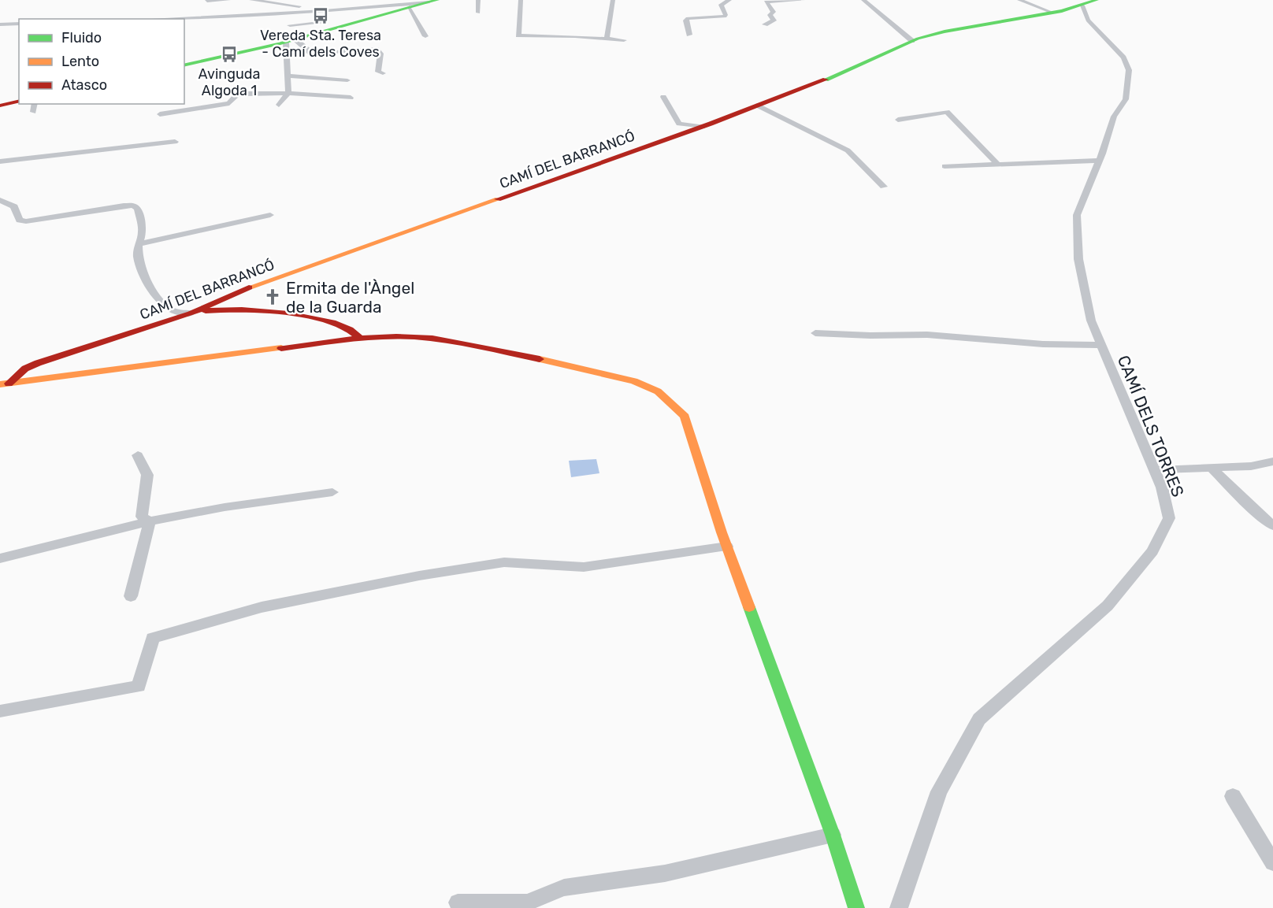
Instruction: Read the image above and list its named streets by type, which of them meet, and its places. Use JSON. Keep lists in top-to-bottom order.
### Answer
{
  "streets": {
    "street": ["CAMÍ DEL BARRANCÓ", "CAMÍ DELS TORRES"]
  },
  "crossings": [
    ["CAMÍ DEL BARRANCÓ", "CAMÍ DELS TORRES"]
  ],
  "places": {
    "bus stop": ["Vereda Sta. Teresa - Camí dels Coves", "Avinguda Algoda 1"],
    "church": ["Ermita de l'Àngel de la Guarda"]
  },
  "legend": ["Fluido", "Lento", "Atasco"]
}
